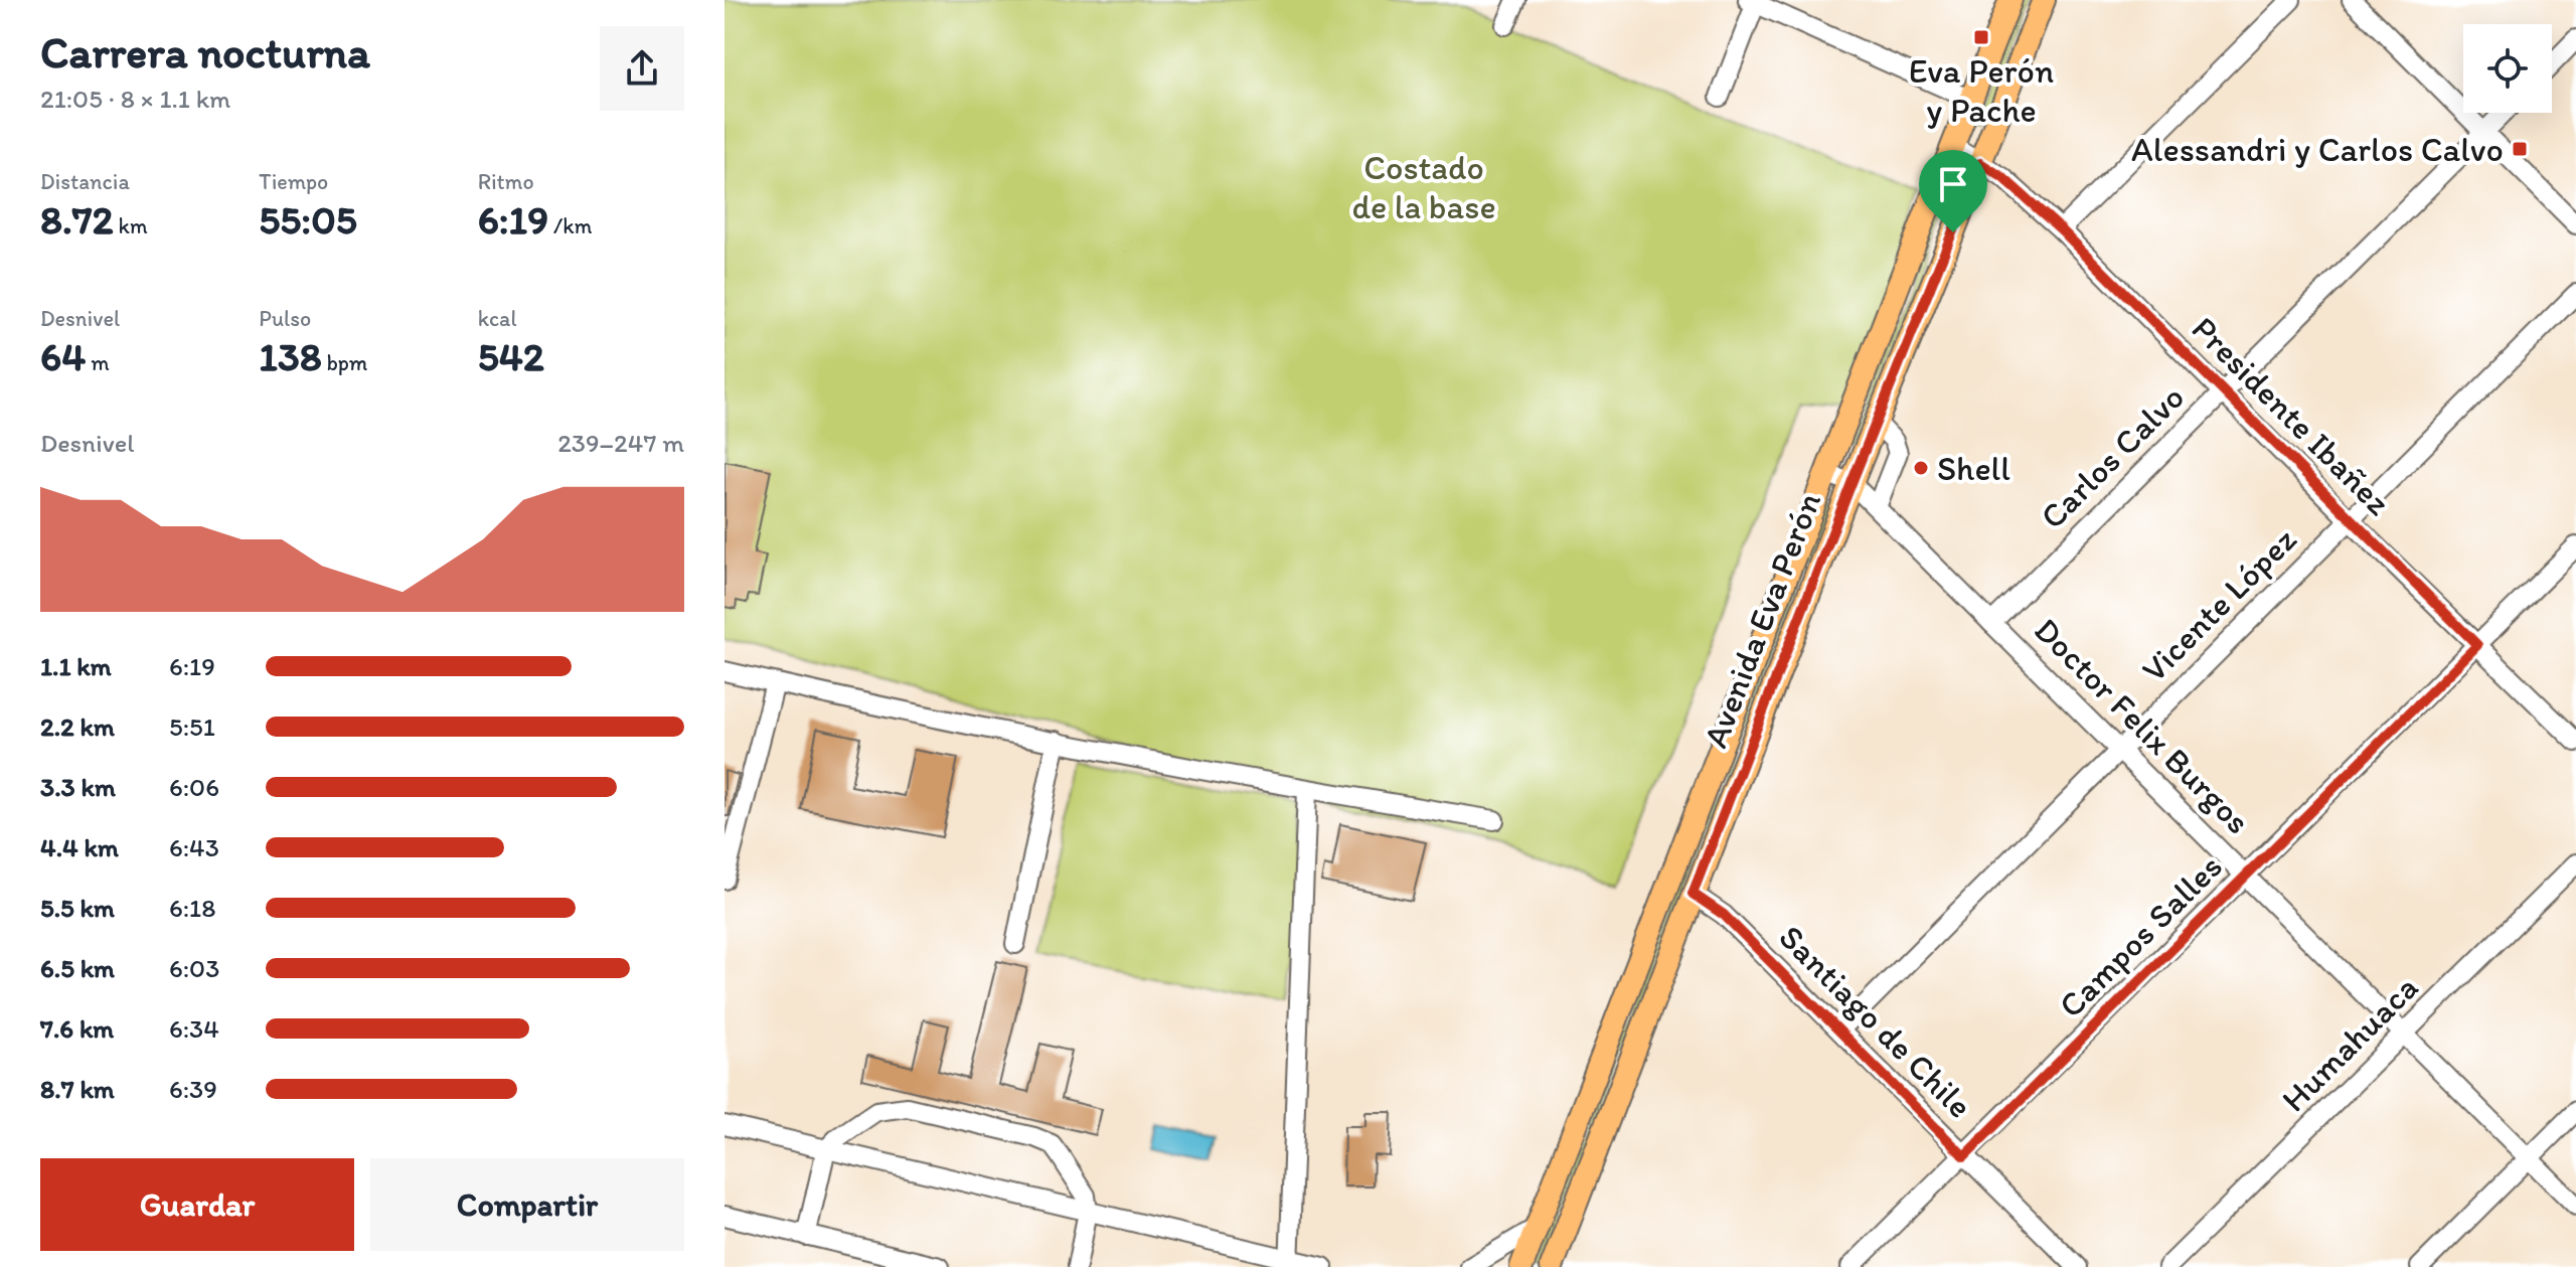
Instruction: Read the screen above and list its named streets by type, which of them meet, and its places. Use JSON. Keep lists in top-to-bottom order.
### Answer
{
  "streets": {
    "main road": ["Avenida Eva Perón"],
    "street": [
      "Presidente Ibañez",
      "Carlos Calvo",
      "Vicente López",
      "Doctor Felix Burgos",
      "Campos Salles",
      "Santiago de Chile",
      "Humahuaca"
    ]
  },
  "crossings": [
    ["Presidente Ibañez", "Carlos Calvo"],
    ["Presidente Ibañez", "Vicente López"],
    ["Presidente Ibañez", "Avenida Eva Perón"],
    ["Presidente Ibañez", "Campos Salles"],
    ["Carlos Calvo", "Doctor Felix Burgos"],
    ["Vicente López", "Doctor Felix Burgos"],
    ["Vicente López", "Santiago de Chile"],
    ["Avenida Eva Perón", "Doctor Felix Burgos"],
    ["Avenida Eva Perón", "Santiago de Chile"],
    ["Doctor Felix Burgos", "Campos Salles"],
    ["Doctor Felix Burgos", "Humahuaca"],
    ["Campos Salles", "Santiago de Chile"]
  ],
  "parks": ["Costado de la base"],
  "places": {
    "transit": ["Eva Perón y Pache", "Alessandri y Carlos Calvo"],
    "other": ["Shell"]
  },
  "page": {
    "heading": ["Carrera nocturna", "21:05 · 8 × 1.1 km"],
    "stats": [
      ["Distancia", "8.72 km"],
      ["Tiempo", "55:05"],
      ["Ritmo", "6:19 /km"],
      ["Desnivel", "64 m"],
      ["Pulso", "138 bpm"],
      ["kcal", "542"]
    ],
    "chart": ["Desnivel", "239–247 m"],
    "list": [
      {
        "name": "1.1 km",
        "note": "6:19"
      },
      {
        "name": "2.2 km",
        "note": "5:51"
      },
      {
        "name": "3.3 km",
        "note": "6:06"
      },
      {
        "name": "4.4 km",
        "note": "6:43"
      },
      {
        "name": "5.5 km",
        "note": "6:18"
      },
      {
        "name": "6.5 km",
        "note": "6:03"
      },
      {
        "name": "7.6 km",
        "note": "6:34"
      },
      {
        "name": "8.7 km",
        "note": "6:39"
      }
    ],
    "buttons": ["Guardar", "Compartir"]
  }
}
